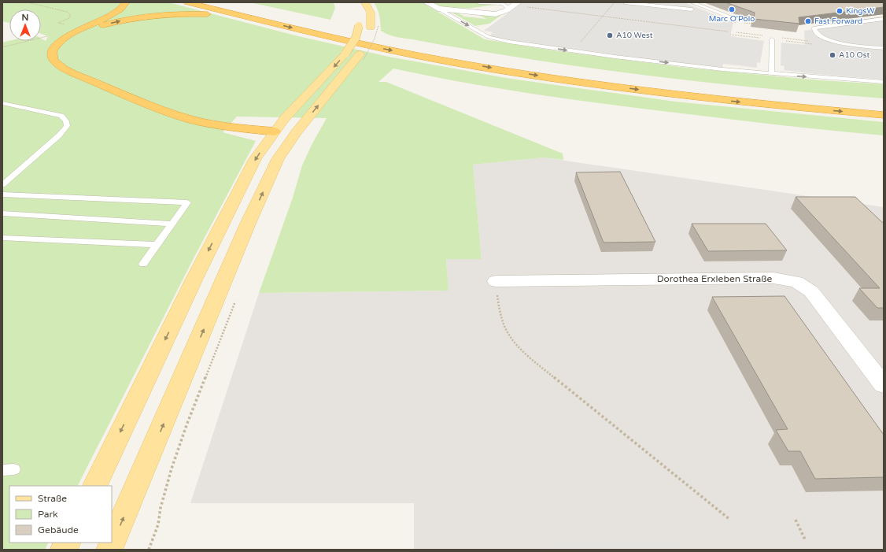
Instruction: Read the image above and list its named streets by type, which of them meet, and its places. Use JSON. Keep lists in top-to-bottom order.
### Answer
{
  "streets": {
    "street": ["Dorothea Erxleben Straße"]
  },
  "places": [
    "Marc O'Polo",
    "KingsW",
    "Fast Forward",
    "A10 West",
    "A10 Ost"
  ],
  "legend": ["Straße", "Park", "Gebäude"],
  "north": "top"
}
